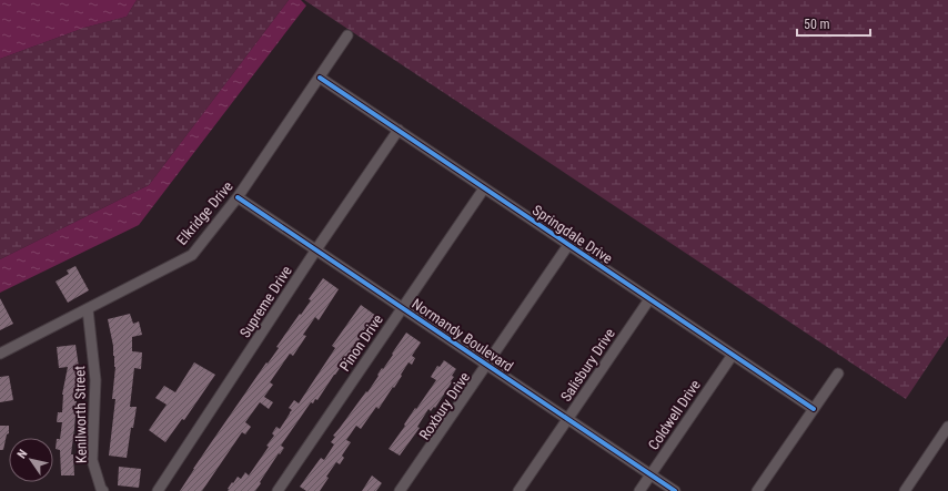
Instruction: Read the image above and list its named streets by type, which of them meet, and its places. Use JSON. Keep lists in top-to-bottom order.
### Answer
{
  "streets": {
    "street": [
      "Elkridge Drive",
      "Springdale Drive",
      "Supreme Drive",
      "Normandy Boulevard",
      "Pinon Drive",
      "Salisbury Drive",
      "Roxbury Drive",
      "Kenilworth Street",
      "Coldwell Drive"
    ]
  },
  "crossings": [
    ["Elkridge Drive", "Springdale Drive"],
    ["Elkridge Drive", "Normandy Boulevard"],
    ["Elkridge Drive", "Kenilworth Street"],
    ["Springdale Drive", "Supreme Drive"],
    ["Springdale Drive", "Pinon Drive"],
    ["Springdale Drive", "Salisbury Drive"],
    ["Springdale Drive", "Roxbury Drive"],
    ["Springdale Drive", "Coldwell Drive"],
    ["Supreme Drive", "Normandy Boulevard"],
    ["Normandy Boulevard", "Pinon Drive"],
    ["Normandy Boulevard", "Salisbury Drive"],
    ["Normandy Boulevard", "Roxbury Drive"],
    ["Normandy Boulevard", "Coldwell Drive"]
  ],
  "scale_bar": "50 m",
  "north": "top left"
}
